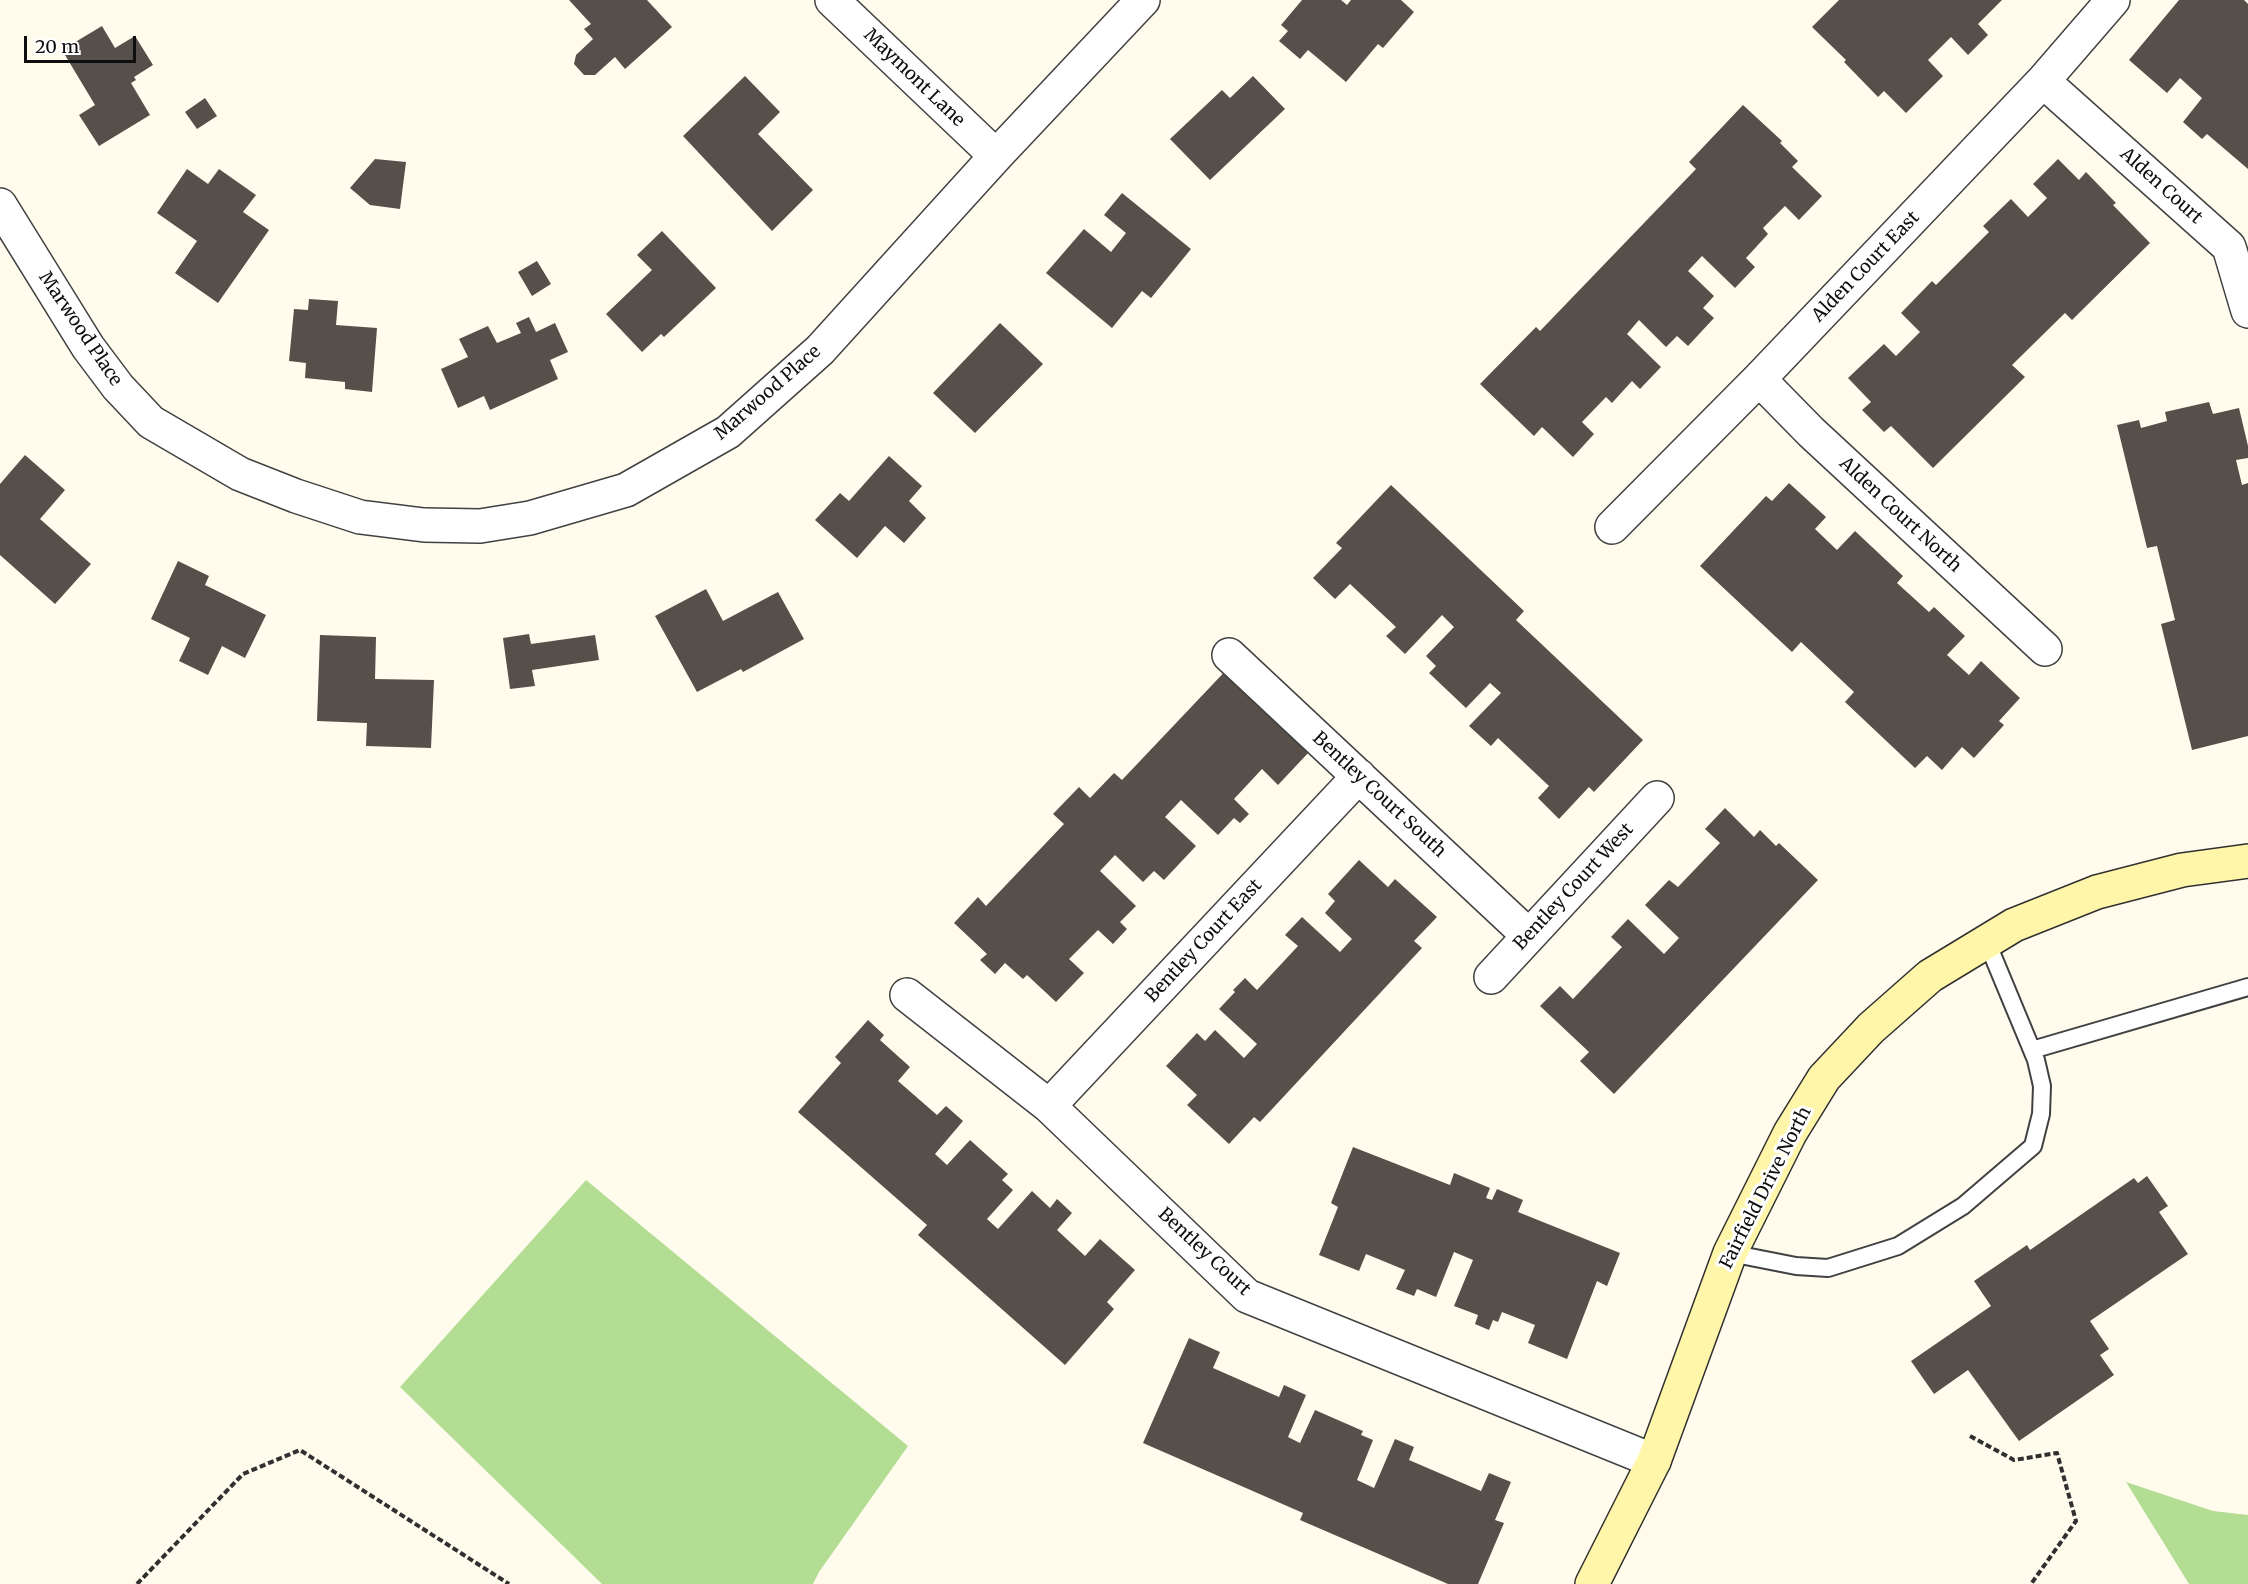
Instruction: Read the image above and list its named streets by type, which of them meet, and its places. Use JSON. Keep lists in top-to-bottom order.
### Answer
{
  "streets": {
    "street": [
      "Maymont Lane",
      "Alden Court",
      "Alden Court East",
      "Marwood Place",
      "Alden Court North",
      "Bentley Court South",
      "Bentley Court West",
      "Bentley Court East",
      "Fairfield Drive North",
      "Bentley Court"
    ]
  },
  "crossings": [
    ["Maymont Lane", "Marwood Place"],
    ["Alden Court", "Alden Court East"],
    ["Alden Court East", "Alden Court North"],
    ["Bentley Court South", "Bentley Court West"],
    ["Bentley Court South", "Bentley Court East"],
    ["Bentley Court East", "Bentley Court"],
    ["Fairfield Drive North", "Bentley Court"]
  ],
  "scale_bar": "20 m"
}
